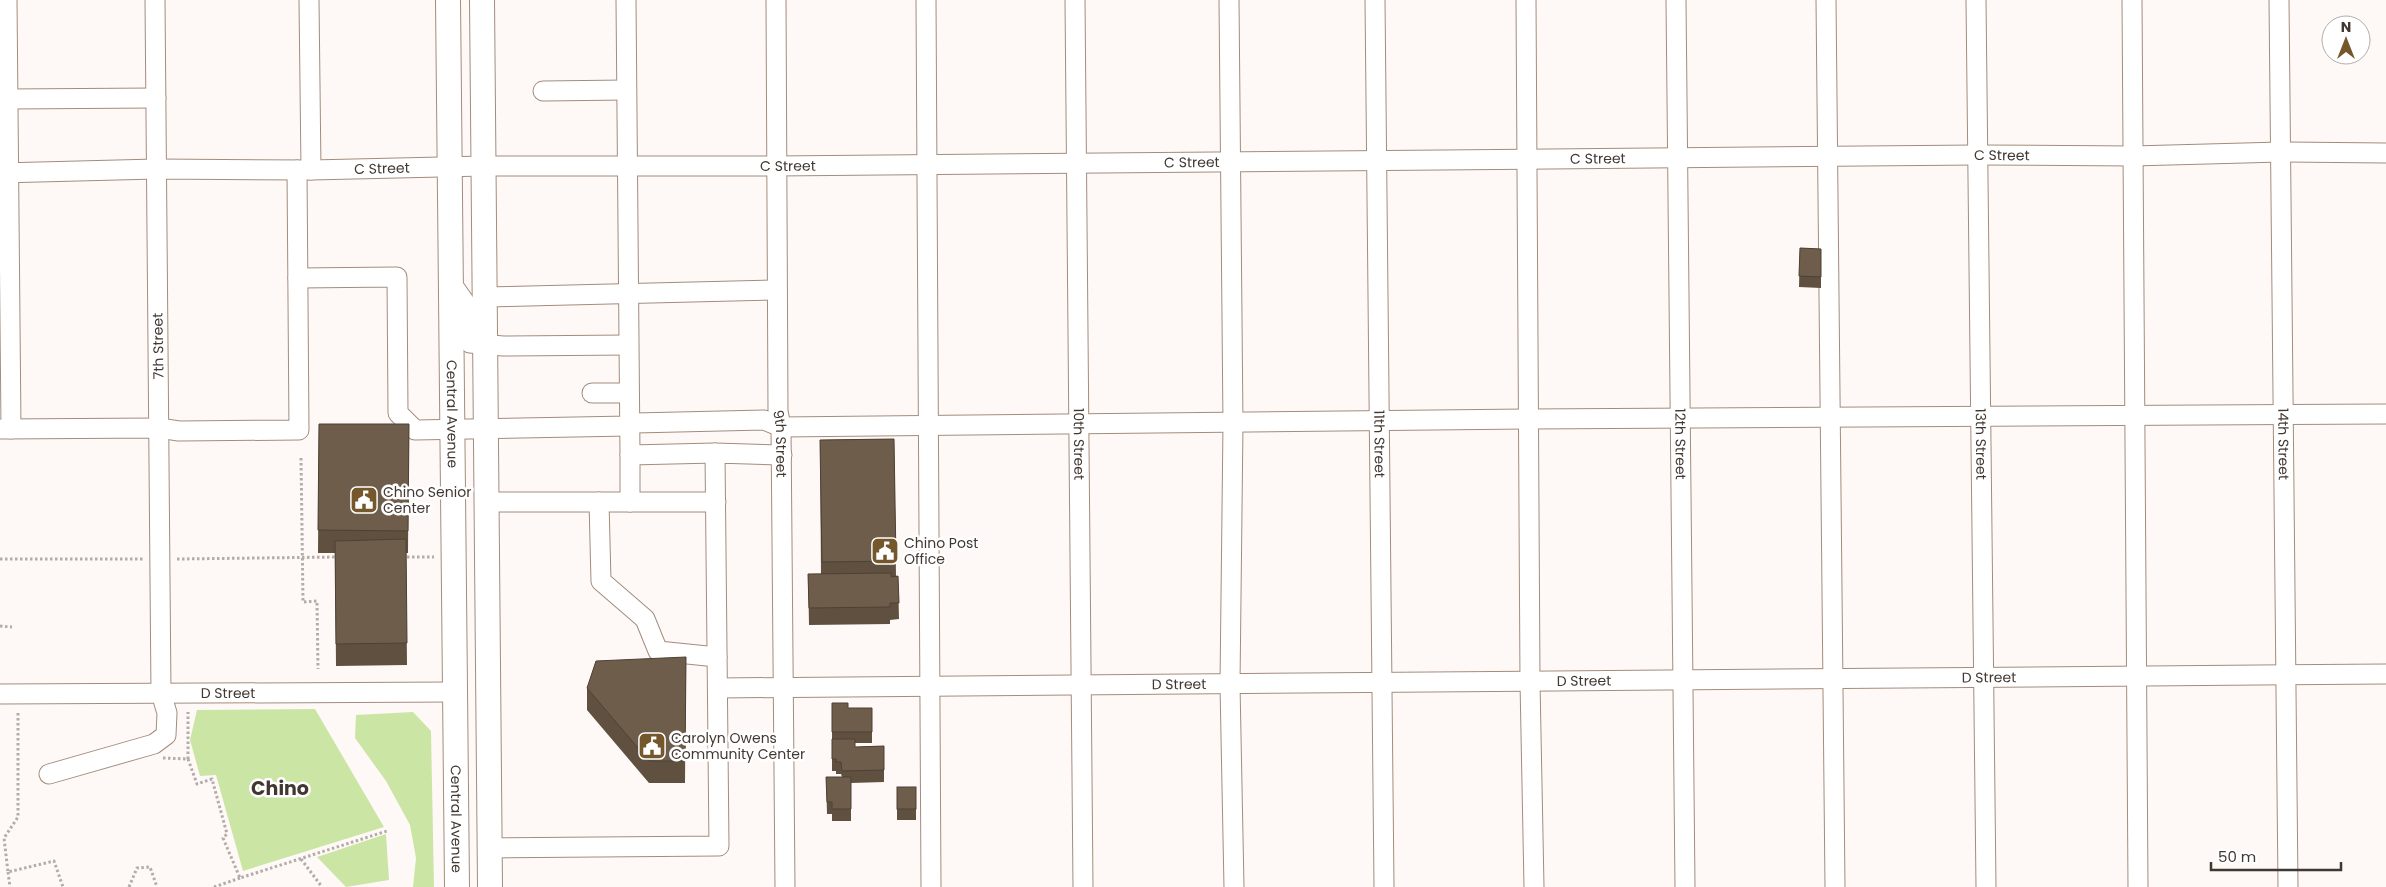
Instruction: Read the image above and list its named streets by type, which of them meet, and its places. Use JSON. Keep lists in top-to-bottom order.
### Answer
{
  "streets": {
    "main road": ["Central Avenue"],
    "street": [
      "C Street",
      "7th Street",
      "10th Street",
      "12th Street",
      "14th Street",
      "9th Street",
      "11th Street",
      "13th Street",
      "D Street"
    ]
  },
  "crossings": [
    ["C Street", "7th Street"],
    ["C Street", "Central Avenue"],
    ["C Street", "10th Street"],
    ["C Street", "12th Street"],
    ["C Street", "14th Street"],
    ["C Street", "9th Street"],
    ["C Street", "11th Street"],
    ["C Street", "13th Street"],
    ["7th Street", "D Street"],
    ["Central Avenue", "D Street"],
    ["10th Street", "D Street"],
    ["12th Street", "D Street"],
    ["14th Street", "D Street"],
    ["9th Street", "D Street"],
    ["11th Street", "D Street"],
    ["13th Street", "D Street"]
  ],
  "districts": ["Chino"],
  "places": {
    "public building": ["Chino Senior Center", "Chino Post Office", "Carolyn Owens Community Center"]
  },
  "scale_bar": "50 m",
  "north": "top"
}
